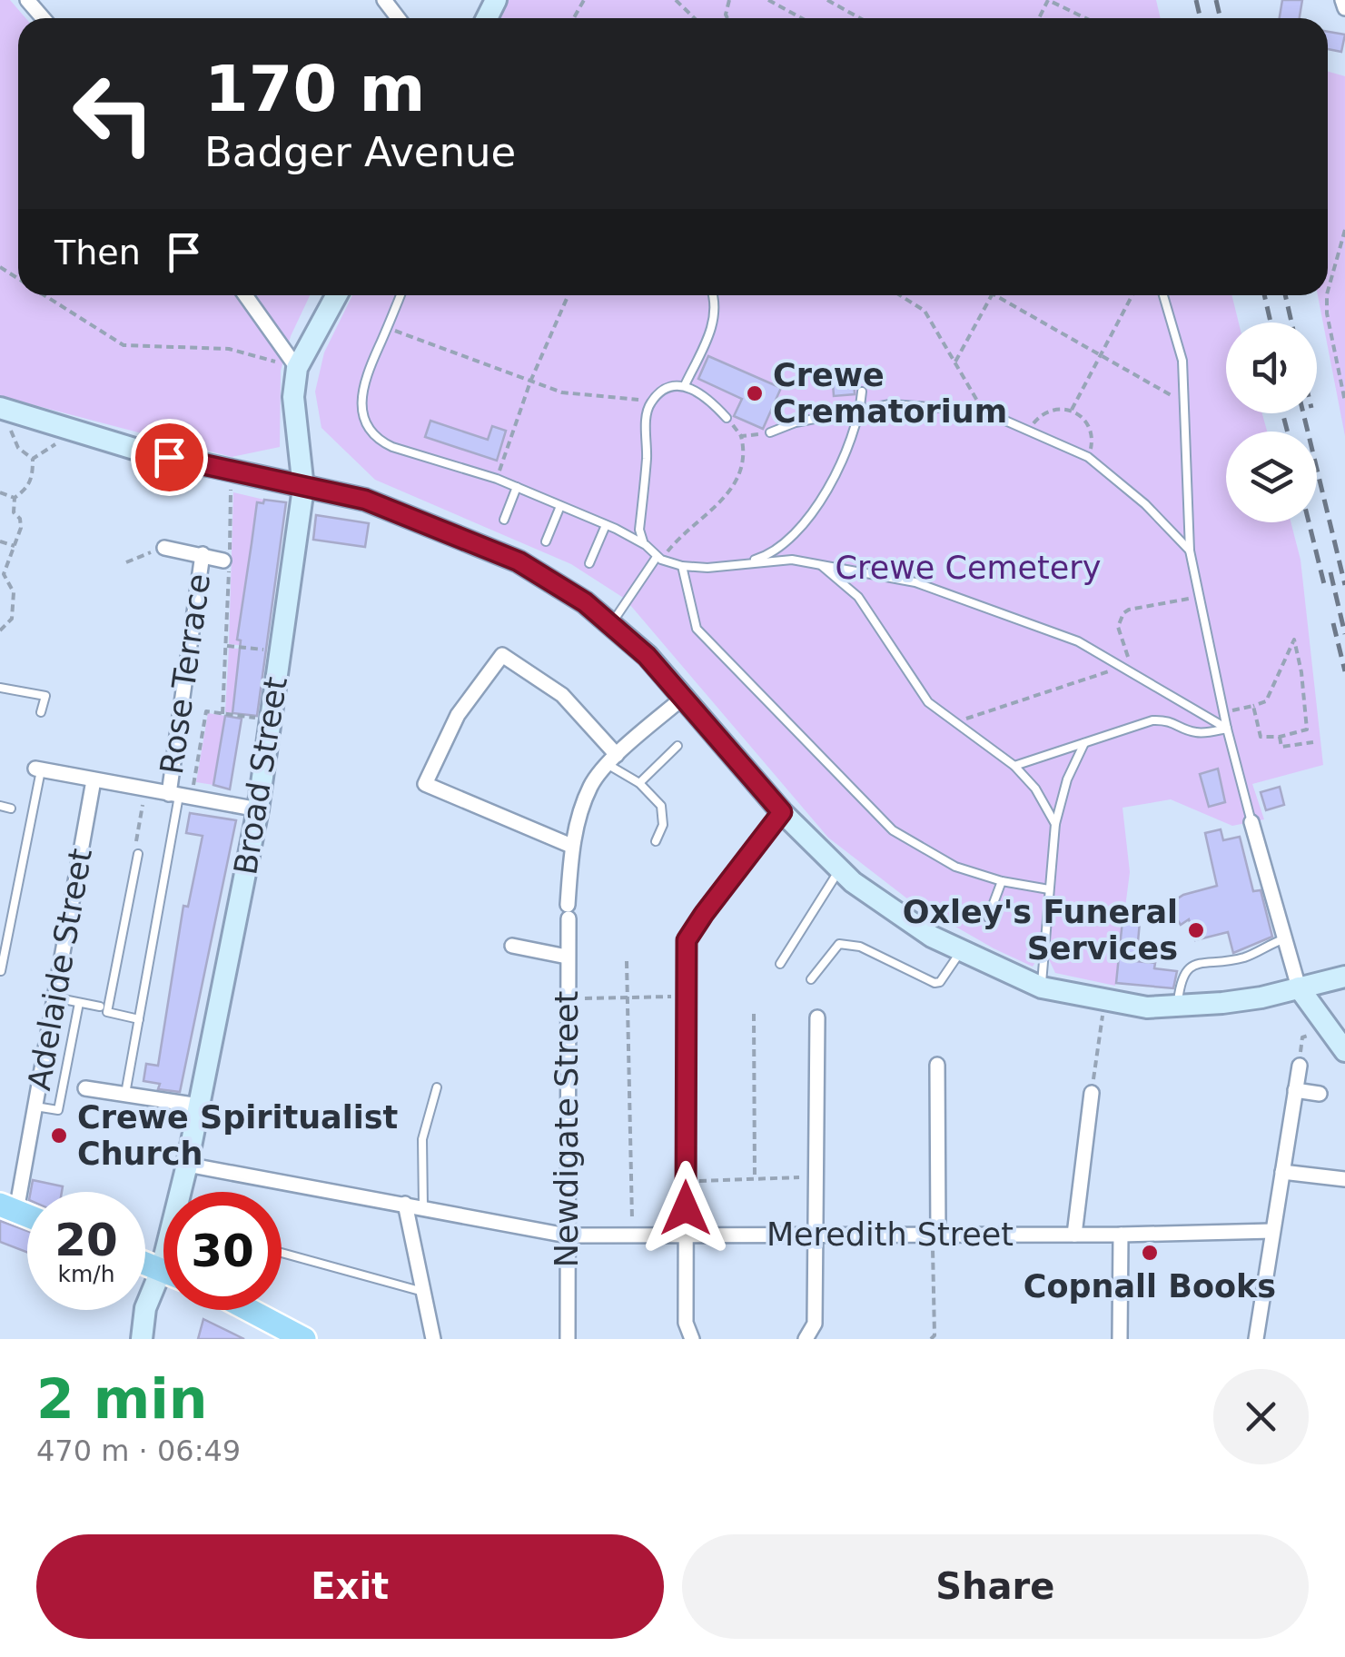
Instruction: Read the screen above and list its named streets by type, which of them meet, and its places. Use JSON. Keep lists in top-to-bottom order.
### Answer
{
  "streets": {
    "street": [
      "Rose Terrace",
      "Broad Street",
      "Adelaide Street",
      "Newdigate Street",
      "Meredith Street"
    ]
  },
  "crossings": [
    ["Broad Street", "Meredith Street"],
    ["Newdigate Street", "Meredith Street"]
  ],
  "parks": ["Crewe Cemetery"],
  "places": [
    "Crewe Crematorium",
    "Oxley's Funeral Services",
    "Crewe Spiritualist Church",
    "Copnall Books"
  ],
  "page": {
    "turn": ["170 m", "Badger Avenue"],
    "then": "Then",
    "speed": "20 km/h",
    "limit": "30",
    "heading": ["2 min", "470 m · 06:49"],
    "buttons": ["Exit", "Share"]
  }
}
